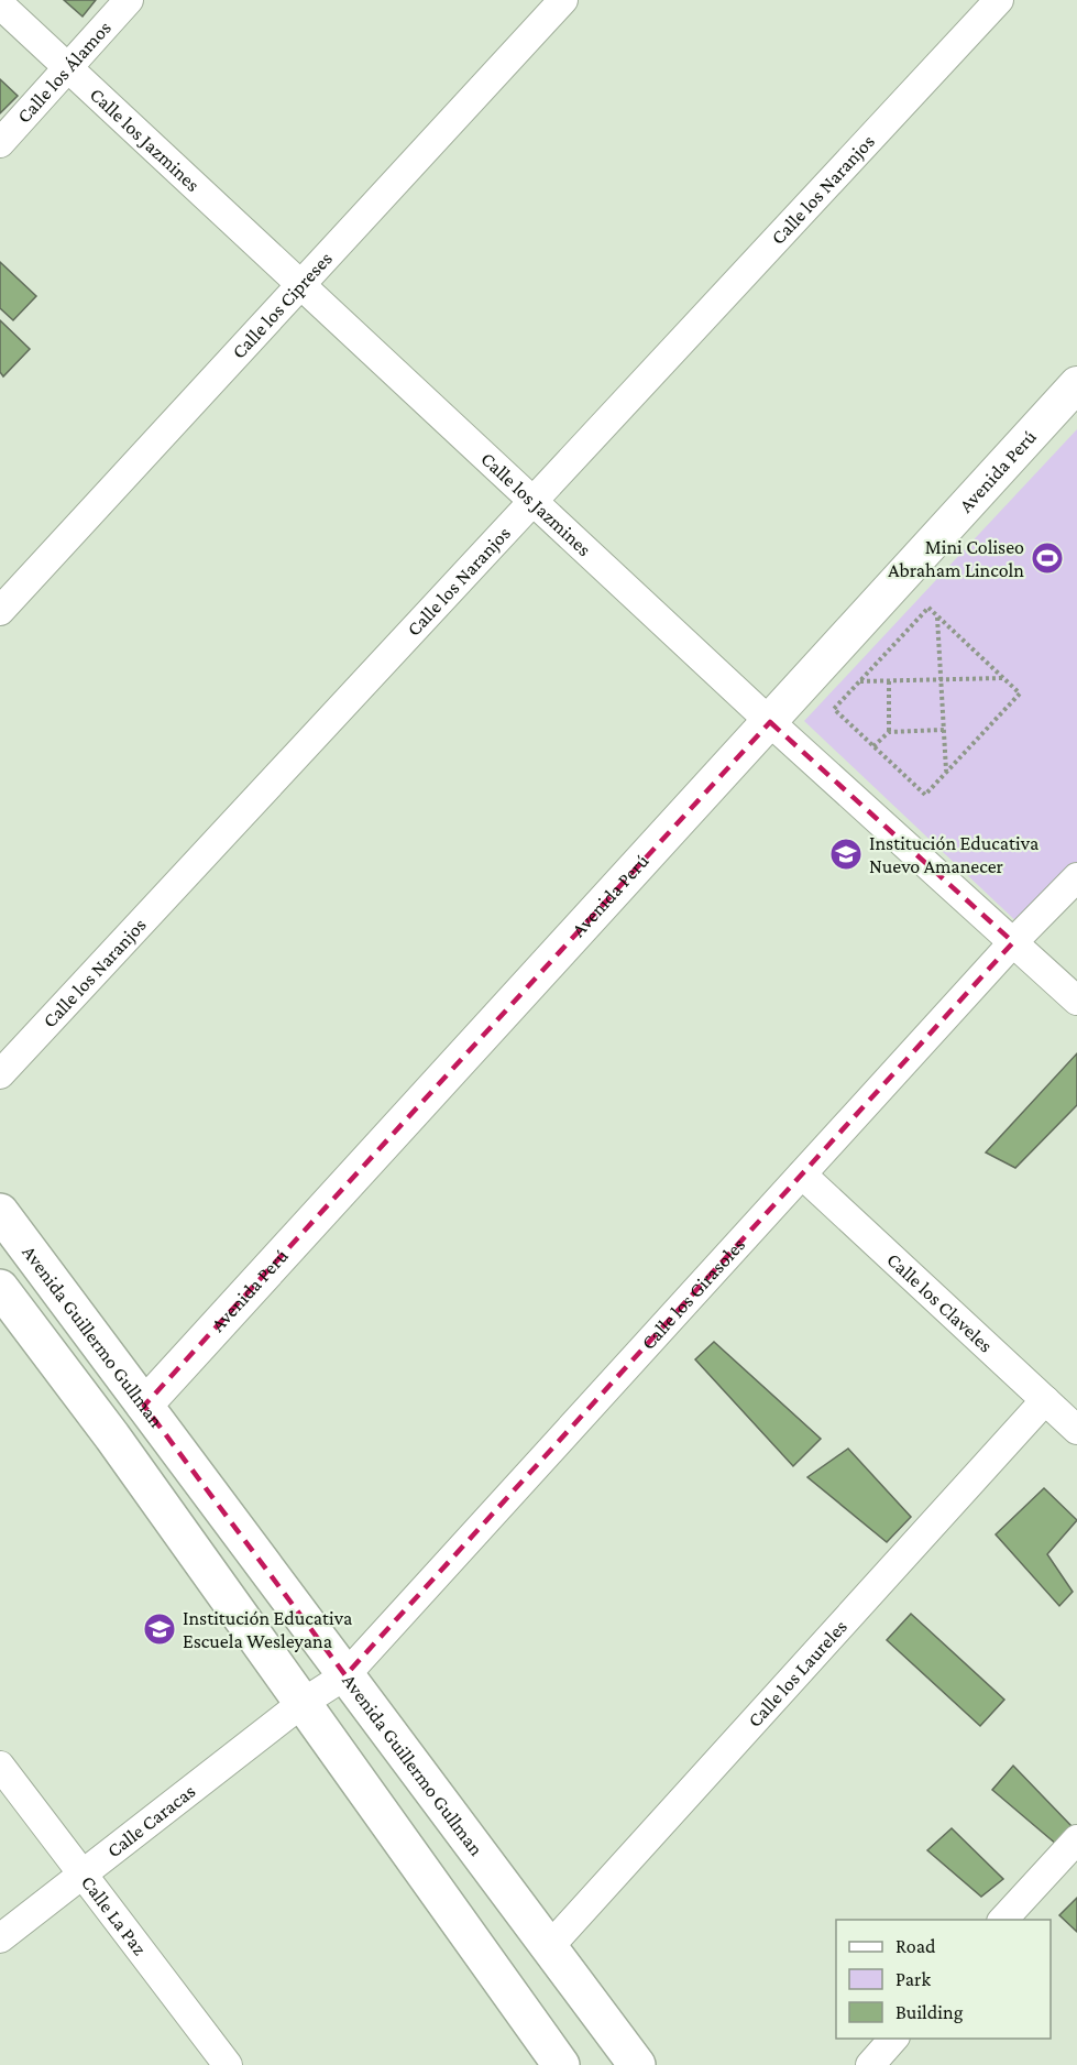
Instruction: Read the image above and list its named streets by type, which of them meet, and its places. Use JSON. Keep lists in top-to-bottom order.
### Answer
{
  "streets": {
    "main road": ["Avenida Guillermo Gullman"],
    "street": [
      "Calle los Álamos",
      "Calle los Jazmines",
      "Calle los Naranjos",
      "Calle los Cipreses",
      "Avenida Perú",
      "Calle los Girasoles",
      "Calle los Claveles",
      "Calle los Laureles",
      "Calle Caracas",
      "Calle La Paz"
    ]
  },
  "crossings": [
    ["Calle los Álamos", "Calle los Jazmines"],
    ["Calle los Jazmines", "Calle los Naranjos"],
    ["Calle los Jazmines", "Calle los Cipreses"],
    ["Calle los Jazmines", "Avenida Perú"],
    ["Calle los Jazmines", "Calle los Girasoles"],
    ["Avenida Perú", "Avenida Guillermo Gullman"],
    ["Calle los Girasoles", "Calle los Claveles"],
    ["Calle los Girasoles", "Avenida Guillermo Gullman"],
    ["Calle los Girasoles", "Calle Caracas"],
    ["Calle los Claveles", "Calle los Laureles"],
    ["Avenida Guillermo Gullman", "Calle los Laureles"],
    ["Calle Caracas", "Calle La Paz"]
  ],
  "places": {
    "sports": ["Mini Coliseo Abraham Lincoln"],
    "school or university": ["Institución Educativa Nuevo Amanecer", "Institución Educativa Escuela Wesleyana"]
  },
  "legend": ["Road", "Park", "Building"]
}
